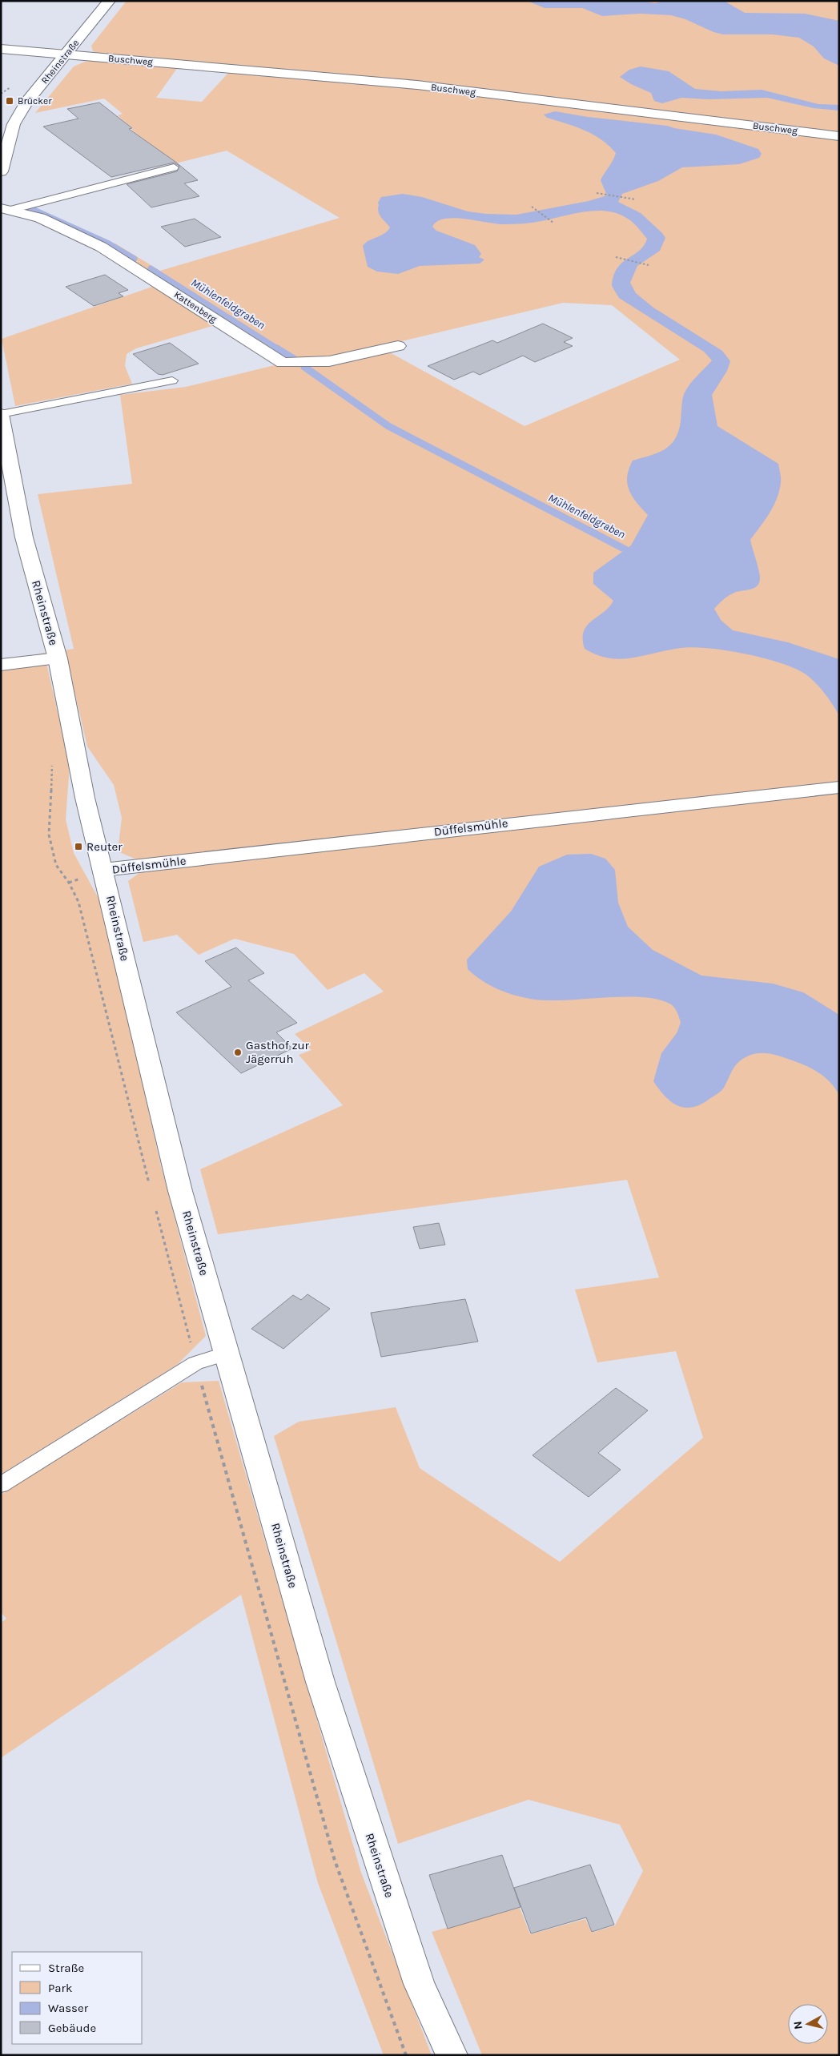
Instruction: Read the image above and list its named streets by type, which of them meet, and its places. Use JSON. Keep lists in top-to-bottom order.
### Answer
{
  "streets": {
    "street": [
      "Buschweg",
      "Rheinstraße",
      "Kattenberg",
      "Düffelsmühle"
    ]
  },
  "crossings": [
    ["Buschweg", "Rheinstraße"],
    ["Rheinstraße", "Düffelsmühle"]
  ],
  "water": ["Mühlenfeldgraben"],
  "places": {
    "transit": ["Brücker", "Reuter"],
    "other": ["Gasthof zur Jägerruh"]
  },
  "legend": [
    "Straße",
    "Park",
    "Wasser",
    "Gebäude"
  ],
  "north": "left"
}
